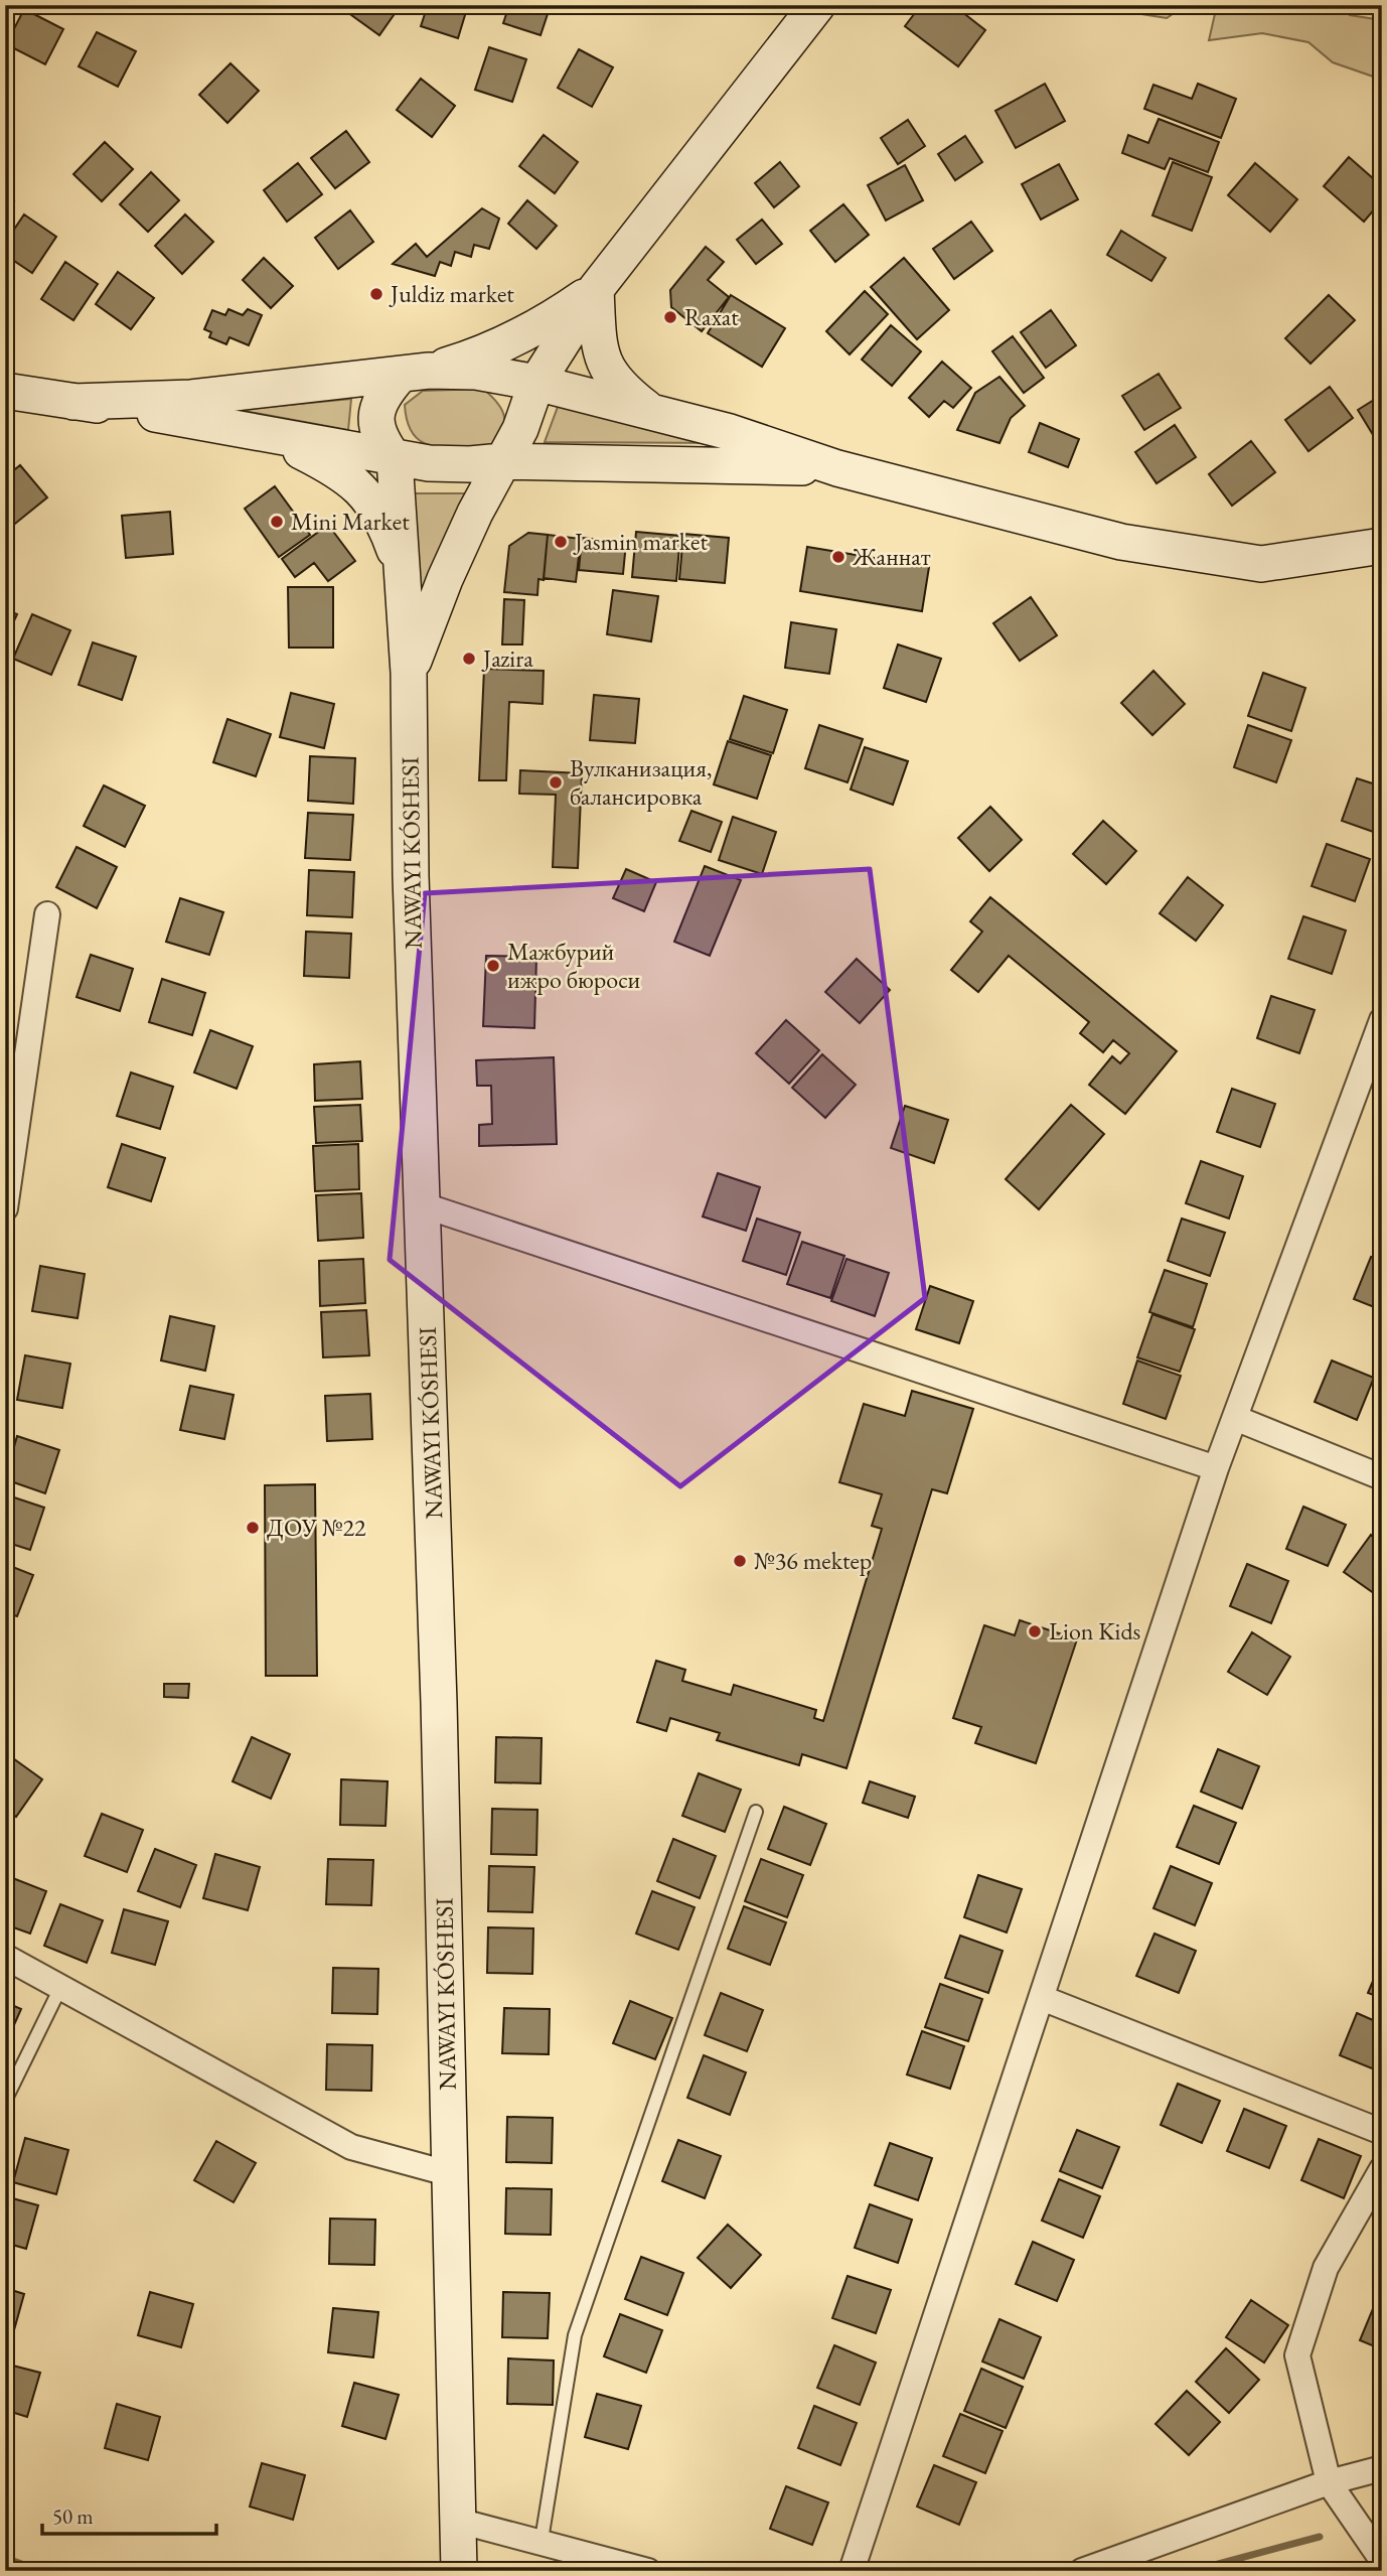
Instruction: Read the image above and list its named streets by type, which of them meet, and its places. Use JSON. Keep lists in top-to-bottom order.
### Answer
{
  "places": [
    "Juldiz market",
    "Raxat",
    "Mini Market",
    "Jasmin market",
    "Жаннат",
    "Jazira",
    "Вулканизация, балансировка",
    "Мажбурий ижро бюроси",
    "ДОУ №22",
    "№36 mektep",
    "Lion Kids"
  ],
  "scale_bar": "50 m"
}
